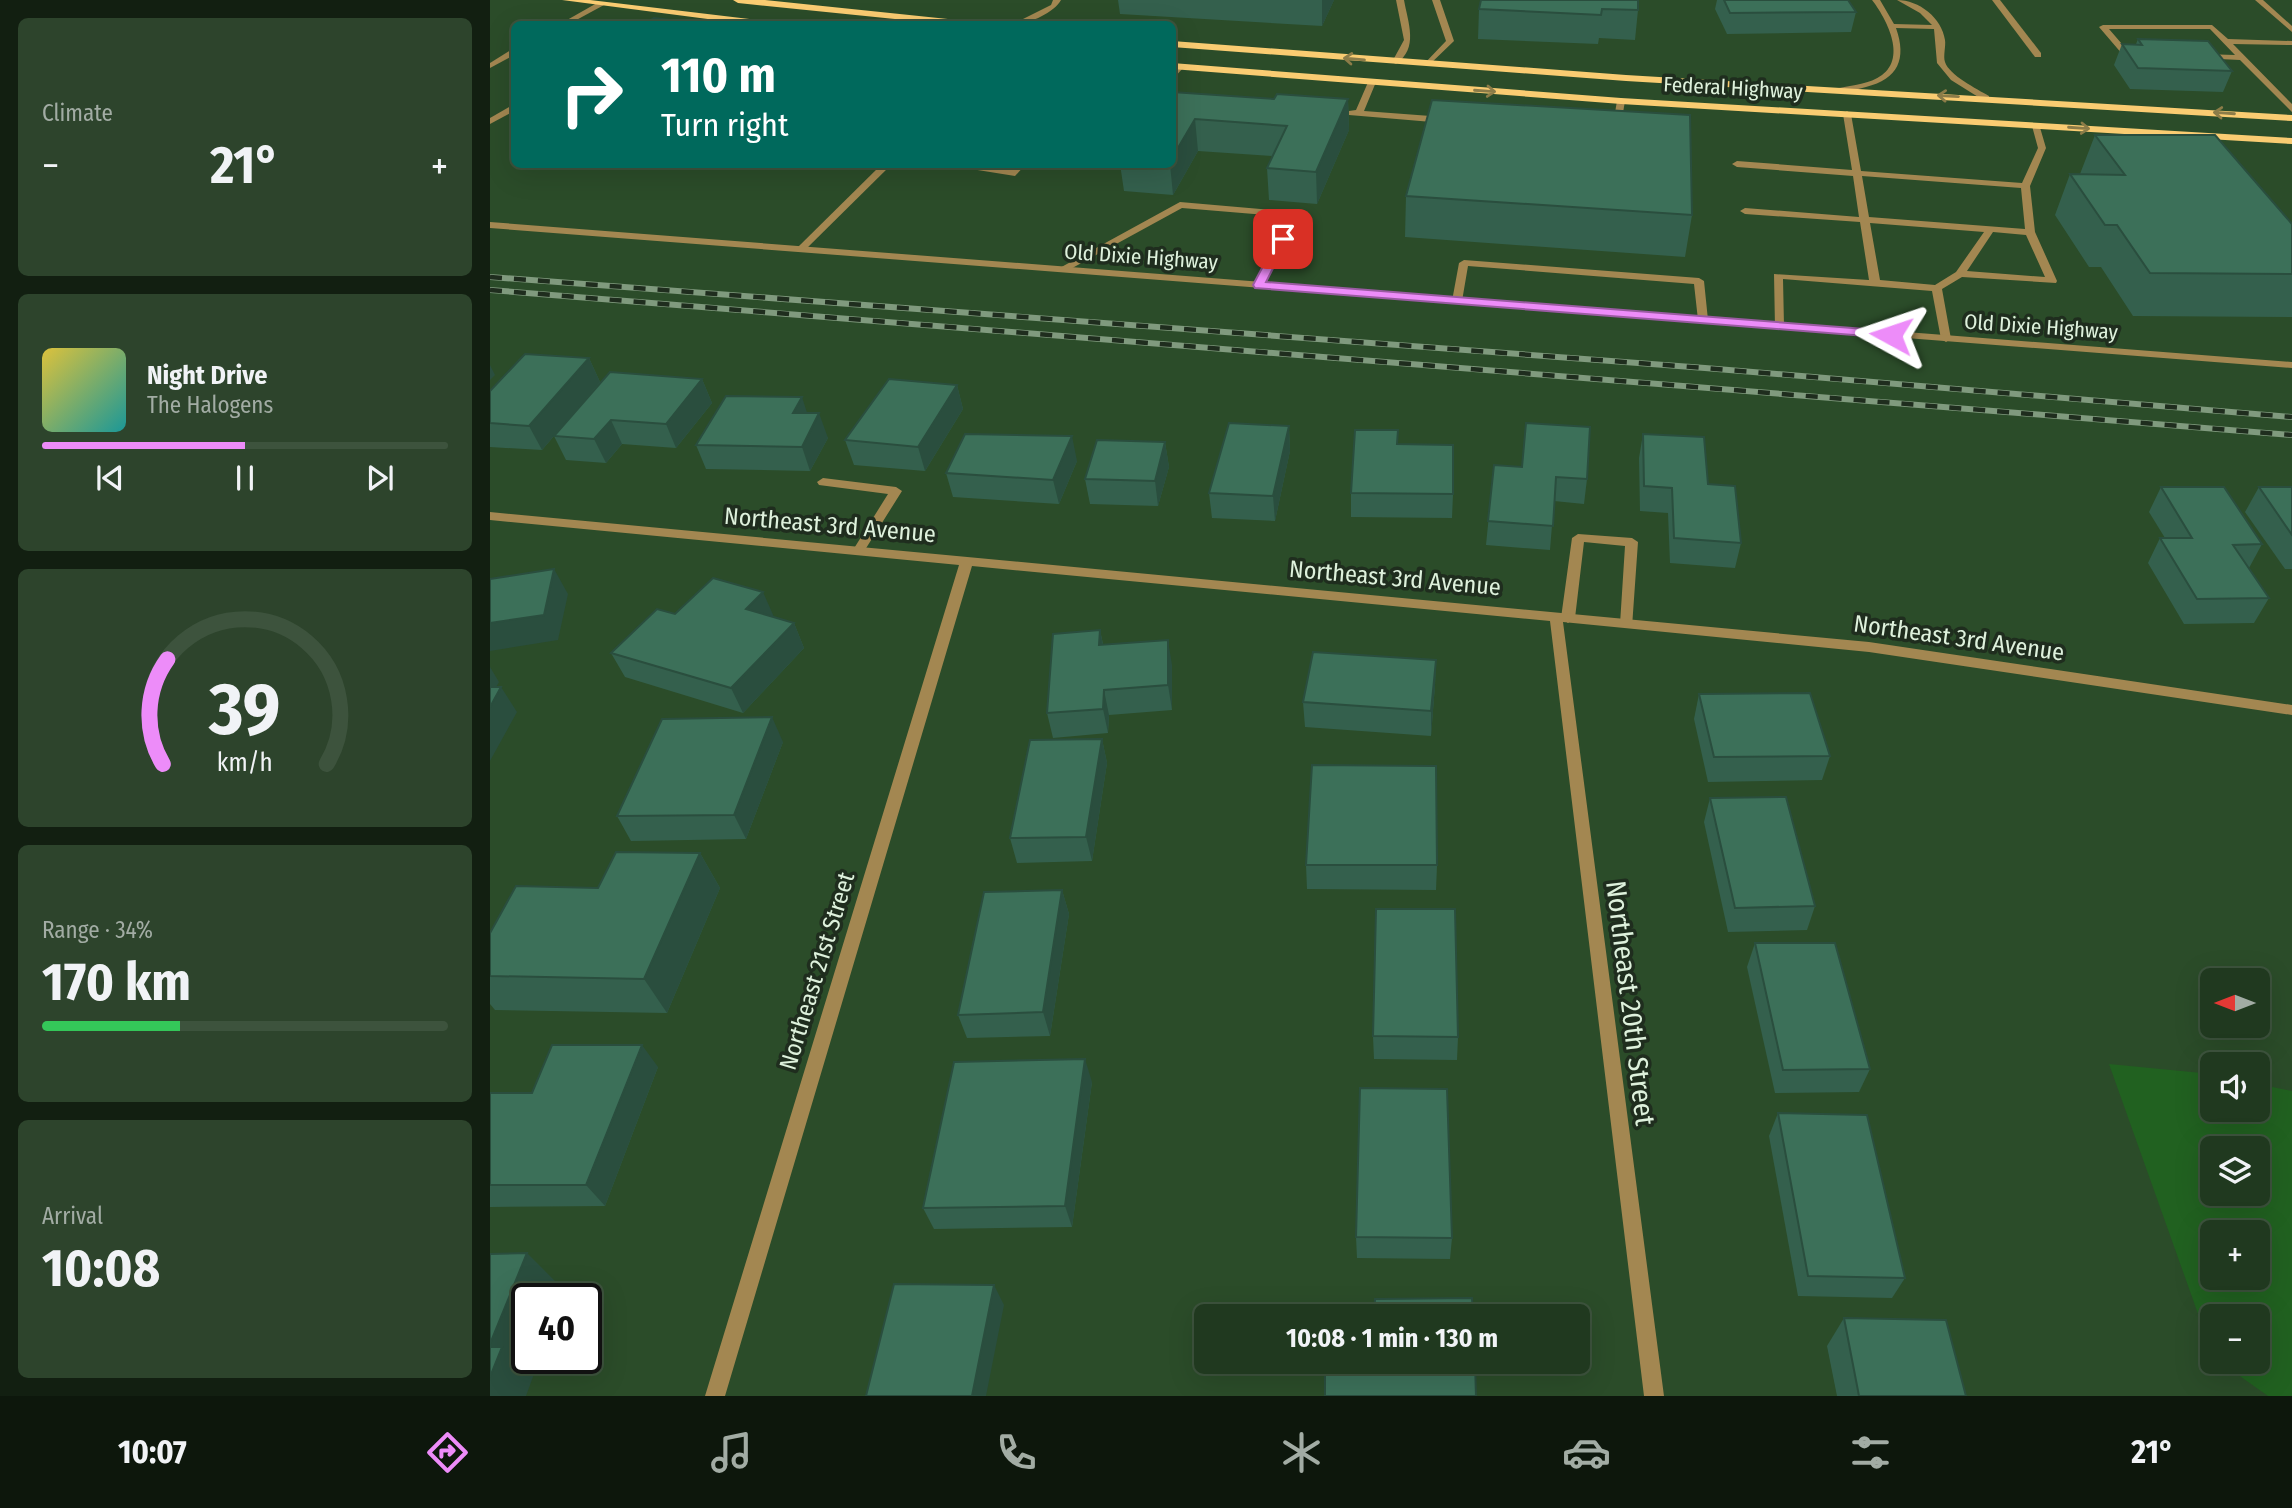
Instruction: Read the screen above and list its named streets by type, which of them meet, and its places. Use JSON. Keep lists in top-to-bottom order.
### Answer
{
  "streets": {
    "main road": ["Federal Highway"],
    "street": [
      "Old Dixie Highway",
      "Northeast 3rd Avenue",
      "Northeast 21st Street",
      "Northeast 20th Street"
    ]
  },
  "crossings": [
    ["Northeast 3rd Avenue", "Northeast 21st Street"],
    ["Northeast 3rd Avenue", "Northeast 20th Street"]
  ],
  "north": "left",
  "page": {
    "tile": [
      "Climate",
      ["Range · 34%", "170 km"],
      ["Arrival", "10:08"]
    ],
    "turn": ["110 m", "Turn right"],
    "heat": ["−", "21°", "+"],
    "song": ["Night Drive", "The Halogens"],
    "map_buttons": ["+", "−"],
    "limit": "40",
    "trip": "10:08 · 1 min · 130 m",
    "tabs": ["10:07", "21°"],
    "gauge": ["39", "km/h"]
  }
}
